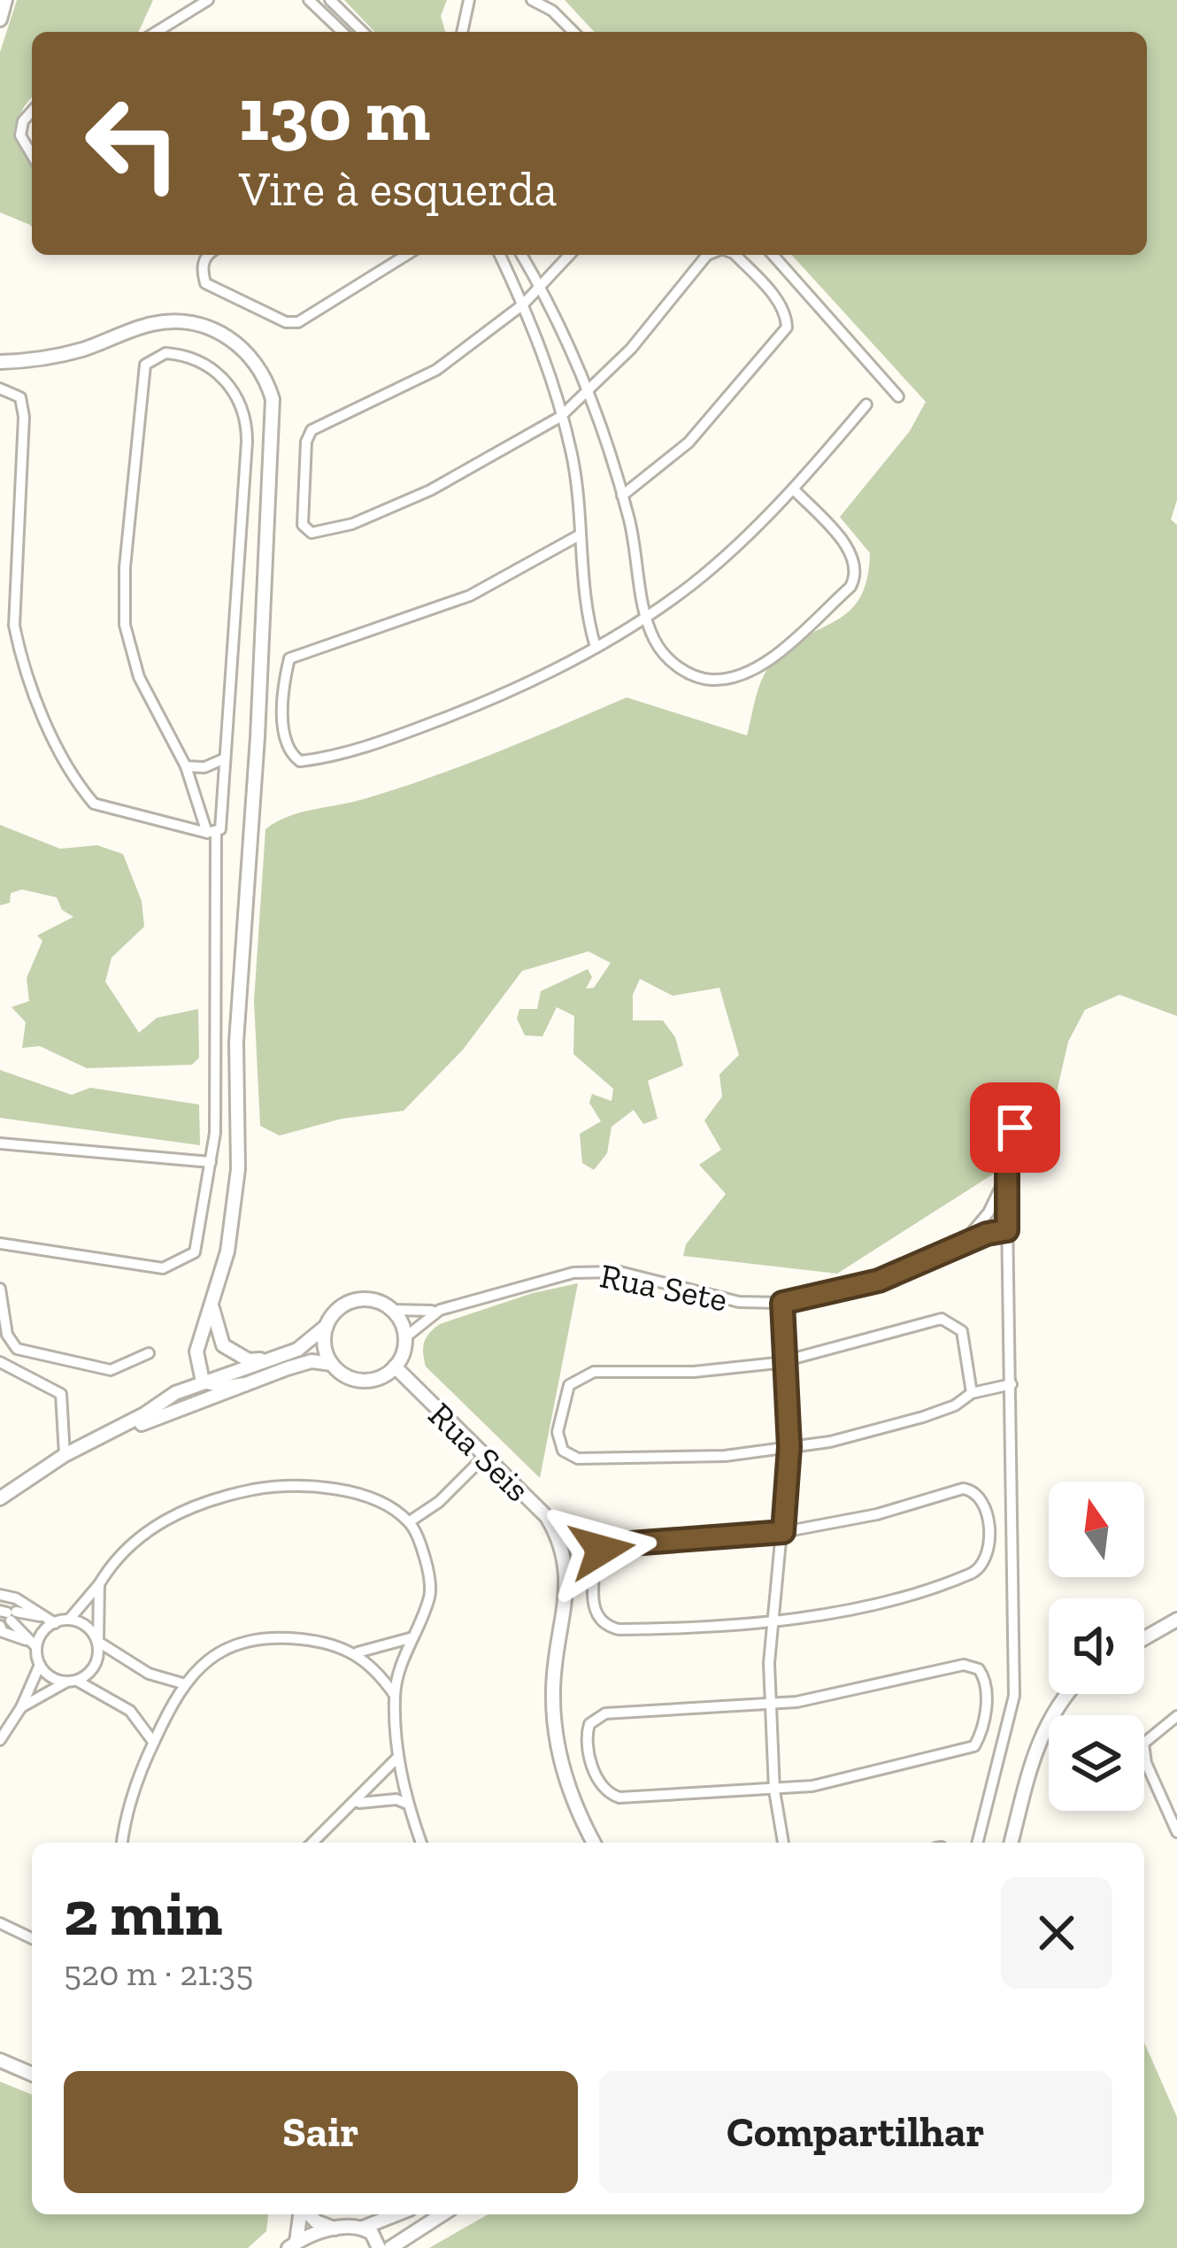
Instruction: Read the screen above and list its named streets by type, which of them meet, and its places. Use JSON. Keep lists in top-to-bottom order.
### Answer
{
  "streets": {
    "street": ["Rua Sete", "Rua Seis"]
  },
  "crossings": [
    ["Rua Sete", "Rua Seis"]
  ],
  "north": "top",
  "page": {
    "turn": ["130 m", "Vire à esquerda"],
    "heading": ["2 min", "520 m · 21:35"],
    "buttons": ["Sair", "Compartilhar"]
  }
}
